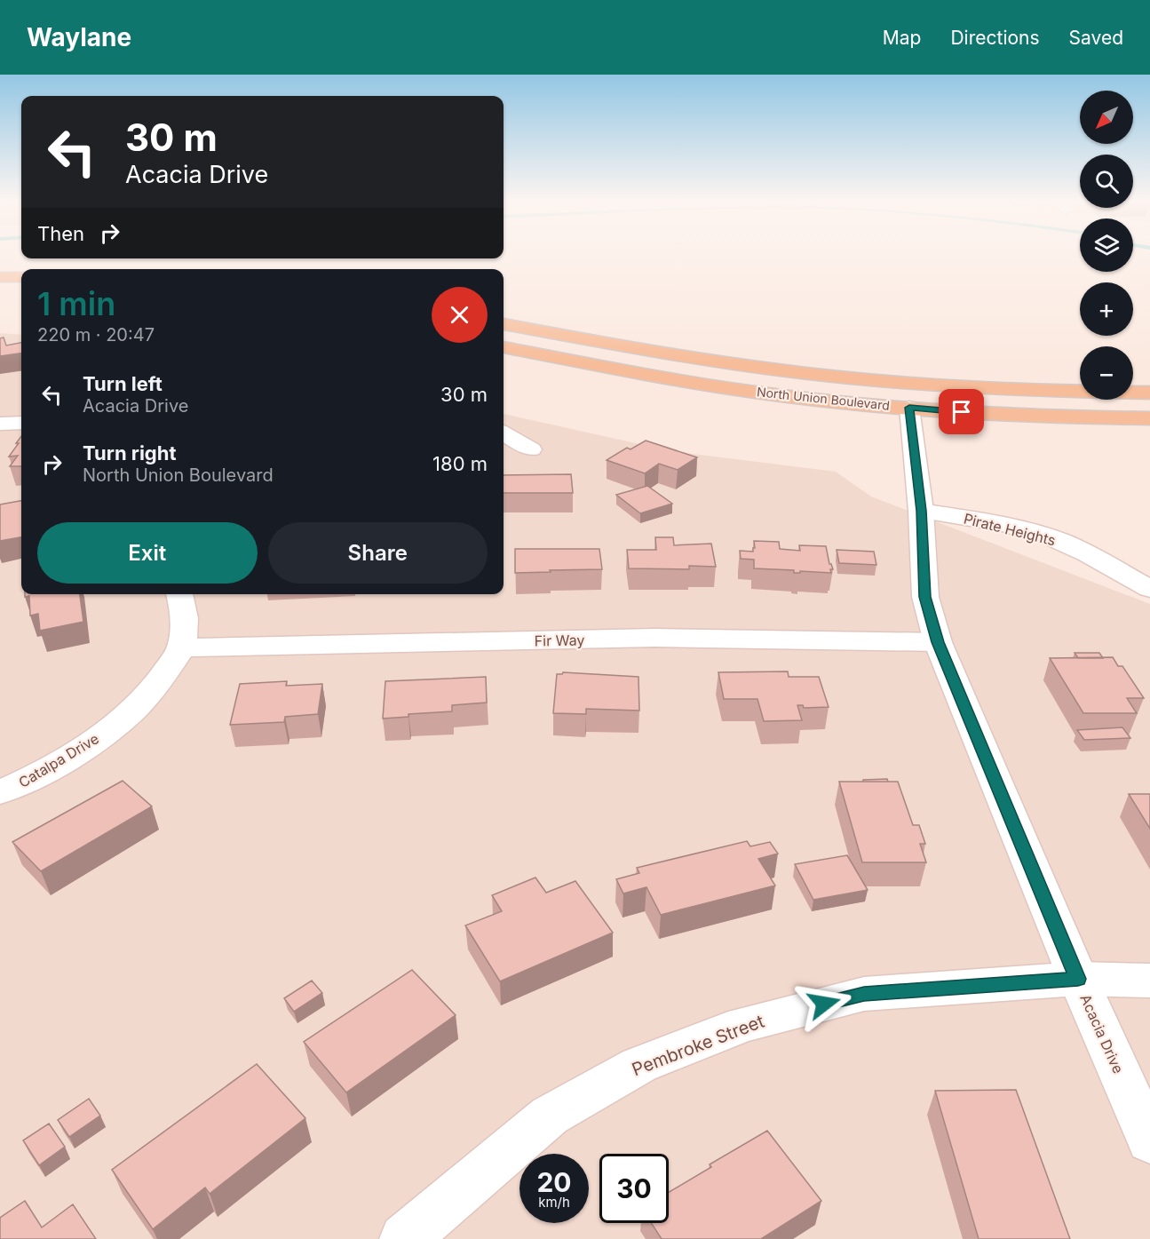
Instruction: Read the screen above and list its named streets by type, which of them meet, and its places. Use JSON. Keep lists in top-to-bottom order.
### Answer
{
  "streets": {
    "main road": ["North Union Boulevard"],
    "street": [
      "Pirate Heights",
      "Fir Way",
      "Catalpa Drive",
      "Acacia Drive",
      "Pembroke Street"
    ]
  },
  "crossings": [
    ["North Union Boulevard", "Acacia Drive"],
    ["Pirate Heights", "Acacia Drive"],
    ["Fir Way", "Catalpa Drive"],
    ["Fir Way", "Acacia Drive"],
    ["Acacia Drive", "Pembroke Street"]
  ],
  "north": "bottom left",
  "page": {
    "header": "Waylane",
    "nav": ["Map", "Directions", "Saved"],
    "map_buttons": ["+", "−"],
    "turn": ["30 m", "Acacia Drive"],
    "then": "Then",
    "heading": ["1 min", "220 m · 20:47"],
    "list": [
      {
        "name": "Turn left",
        "note": "Acacia Drive",
        "value": "30 m"
      },
      {
        "name": "Turn right",
        "note": "North Union Boulevard",
        "value": "180 m"
      }
    ],
    "buttons": ["Exit", "Share"],
    "speed": "20 km/h",
    "limit": "30"
  }
}
